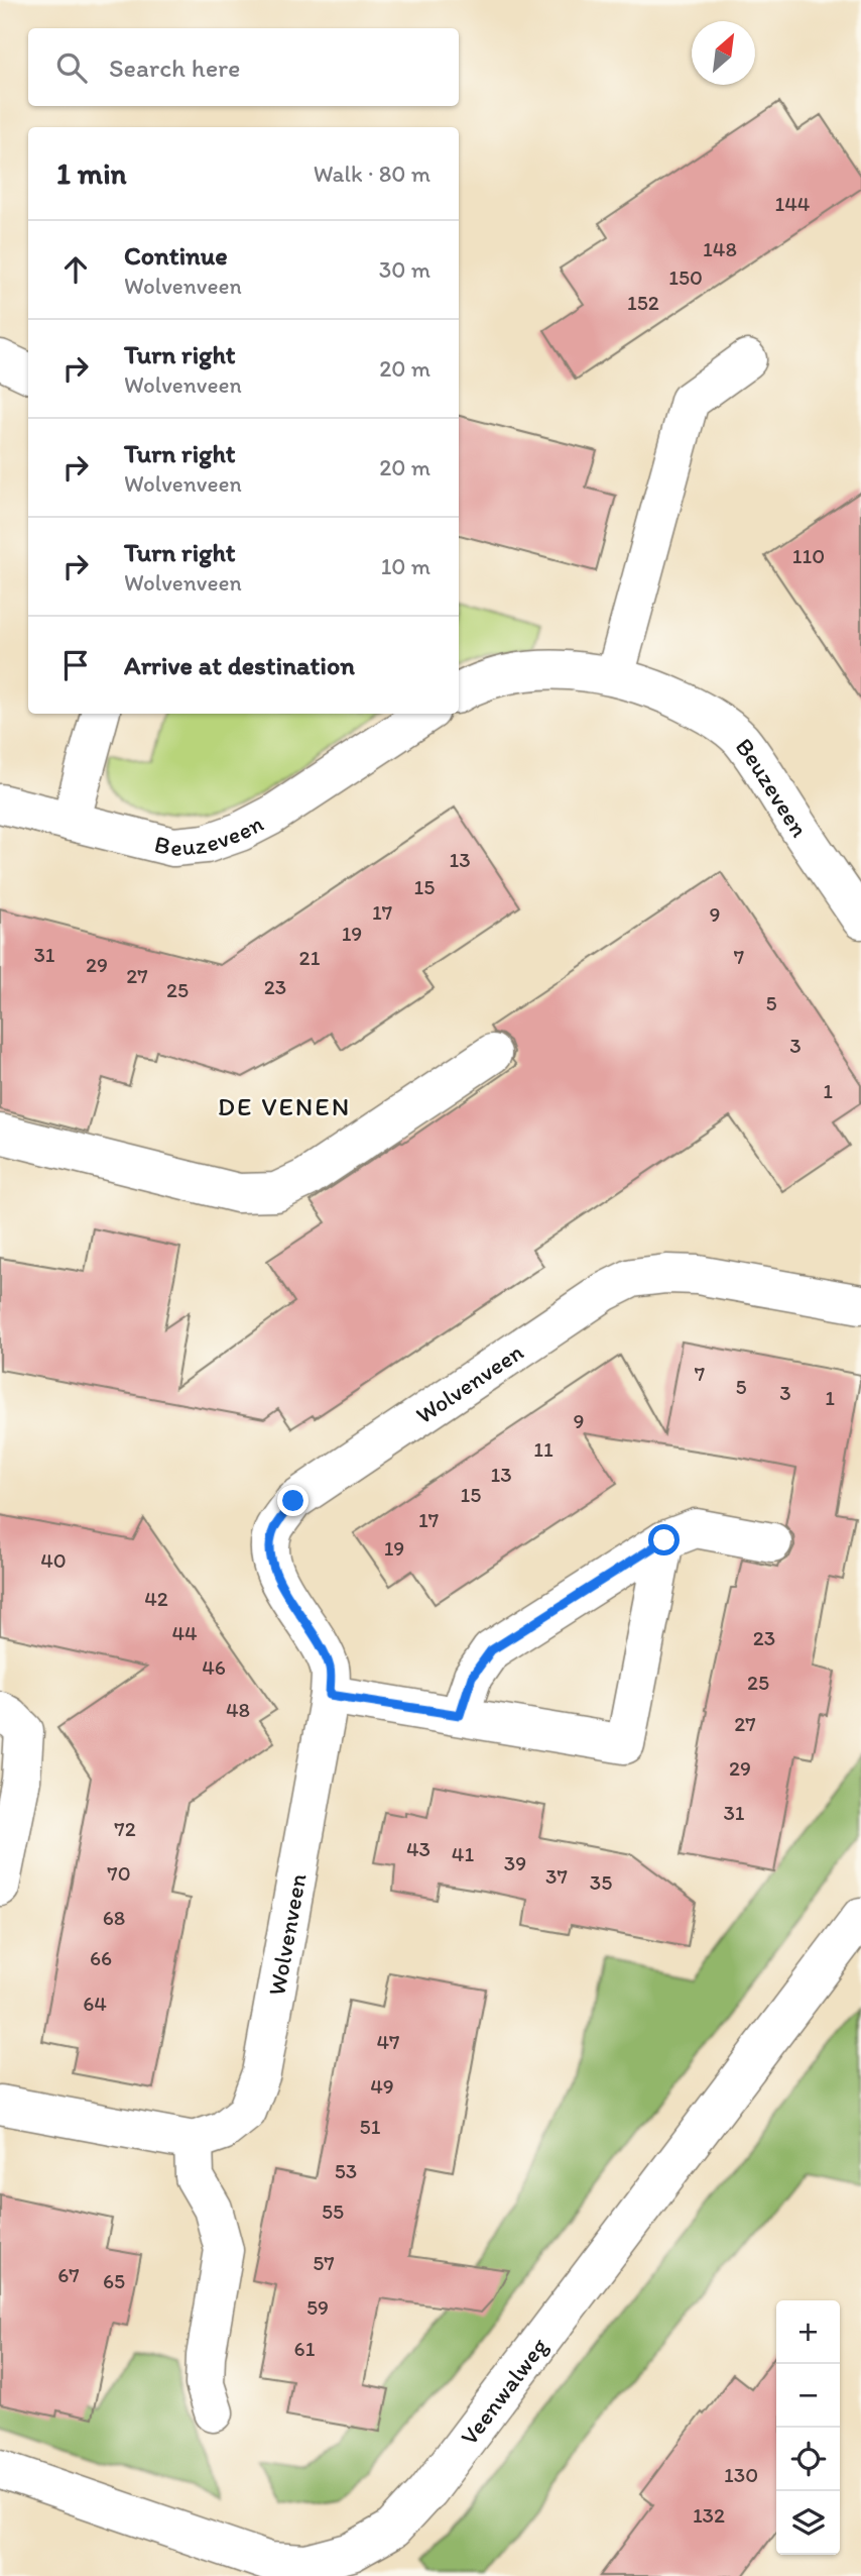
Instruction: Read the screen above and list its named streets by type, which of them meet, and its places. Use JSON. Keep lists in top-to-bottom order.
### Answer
{
  "streets": {
    "street": ["Beuzeveen", "Wolvenveen", "Veenwalweg"]
  },
  "districts": ["DE VENEN"],
  "house_numbers": [
    "144",
    "148",
    "150",
    "152",
    "110",
    "13",
    "15",
    "17",
    "9",
    "19",
    "31",
    "7",
    "21",
    "29",
    "27",
    "23",
    "25",
    "5",
    "3",
    "1",
    "7",
    "5",
    "3",
    "1",
    "9",
    "11",
    "13",
    "15",
    "17",
    "19",
    "40",
    "42",
    "44",
    "23",
    "46",
    "25",
    "48",
    "27",
    "29",
    "31",
    "72",
    "43",
    "41",
    "39",
    "70",
    "37",
    "35",
    "68",
    "66",
    "64",
    "47",
    "49",
    "51",
    "53",
    "55",
    "57",
    "67",
    "65",
    "59",
    "61",
    "130",
    "132"
  ],
  "north": "top right",
  "page": {
    "search": "Search here",
    "heading": ["1 min", "Walk · 80 m"],
    "list": [
      ["Continue", "Wolvenveen", "30 m"],
      ["Turn right", "Wolvenveen", "20 m"],
      ["Turn right", "Wolvenveen", "20 m"],
      ["Turn right", "Wolvenveen", "10 m"],
      "Arrive at destination"
    ],
    "map_buttons": ["+", "−"]
  }
}
